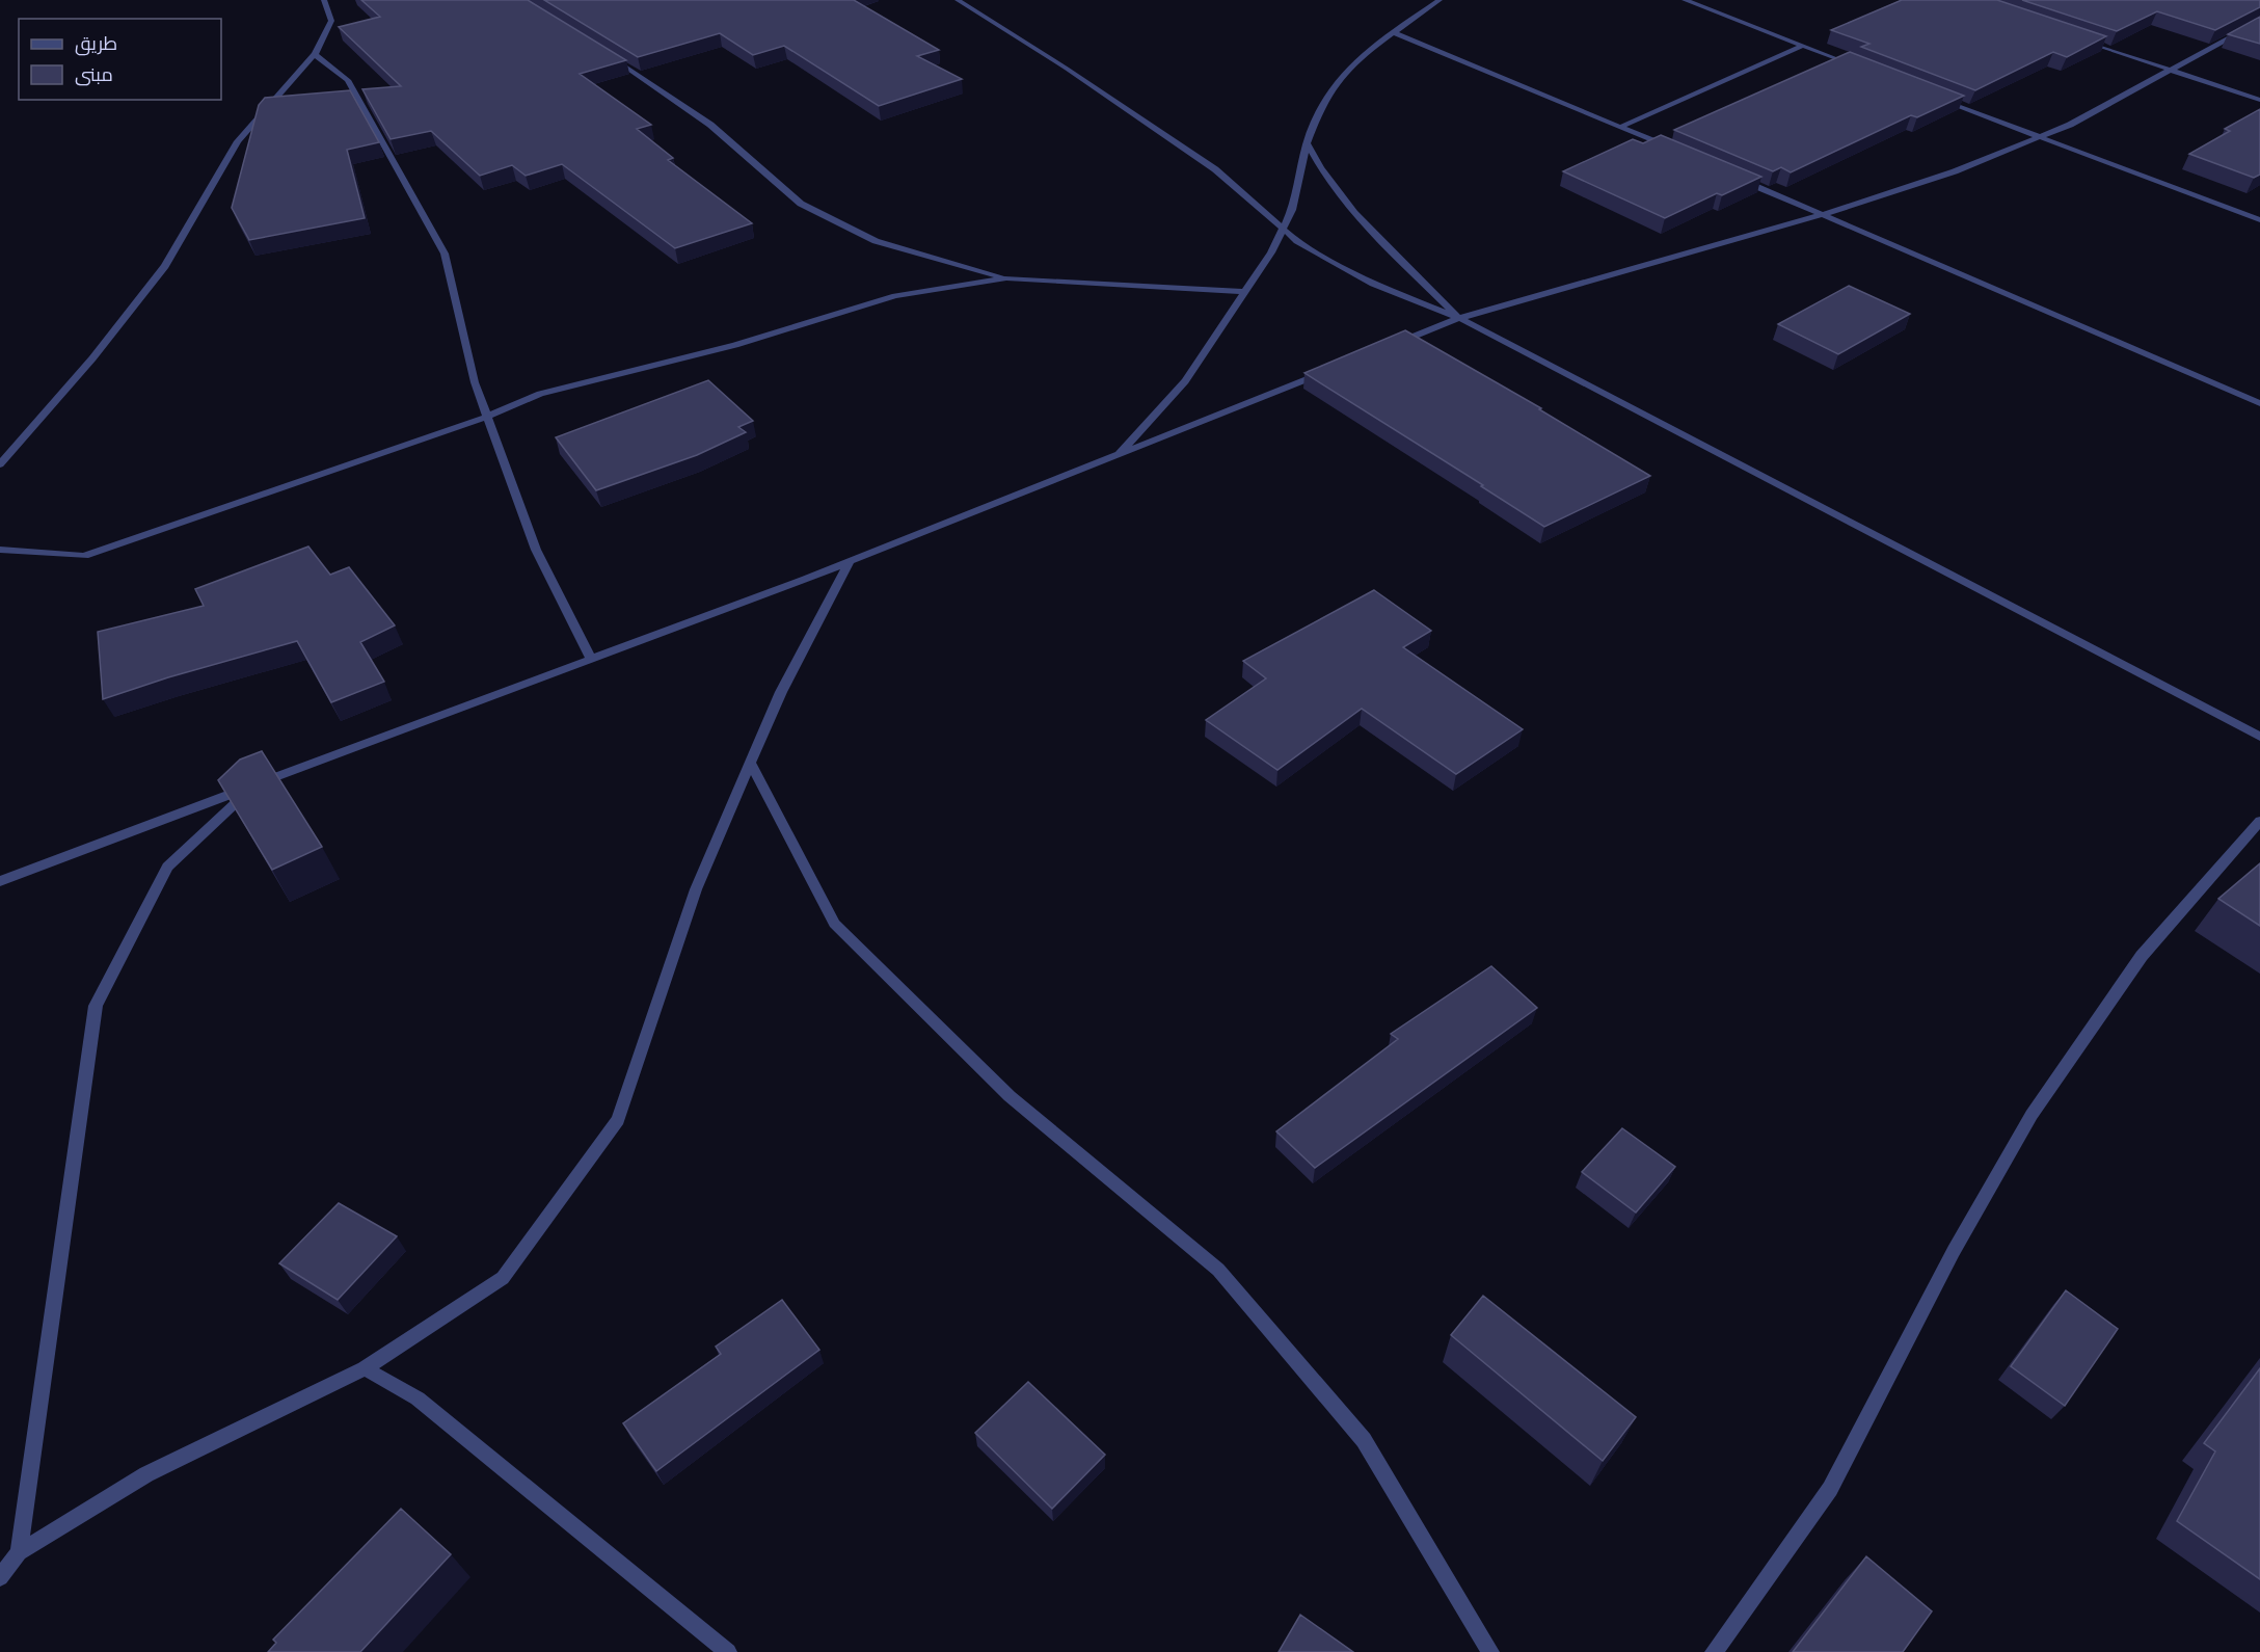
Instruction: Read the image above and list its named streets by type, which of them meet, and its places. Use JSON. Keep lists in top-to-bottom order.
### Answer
{
  "legend": ["طريق", "مبنى"]
}
